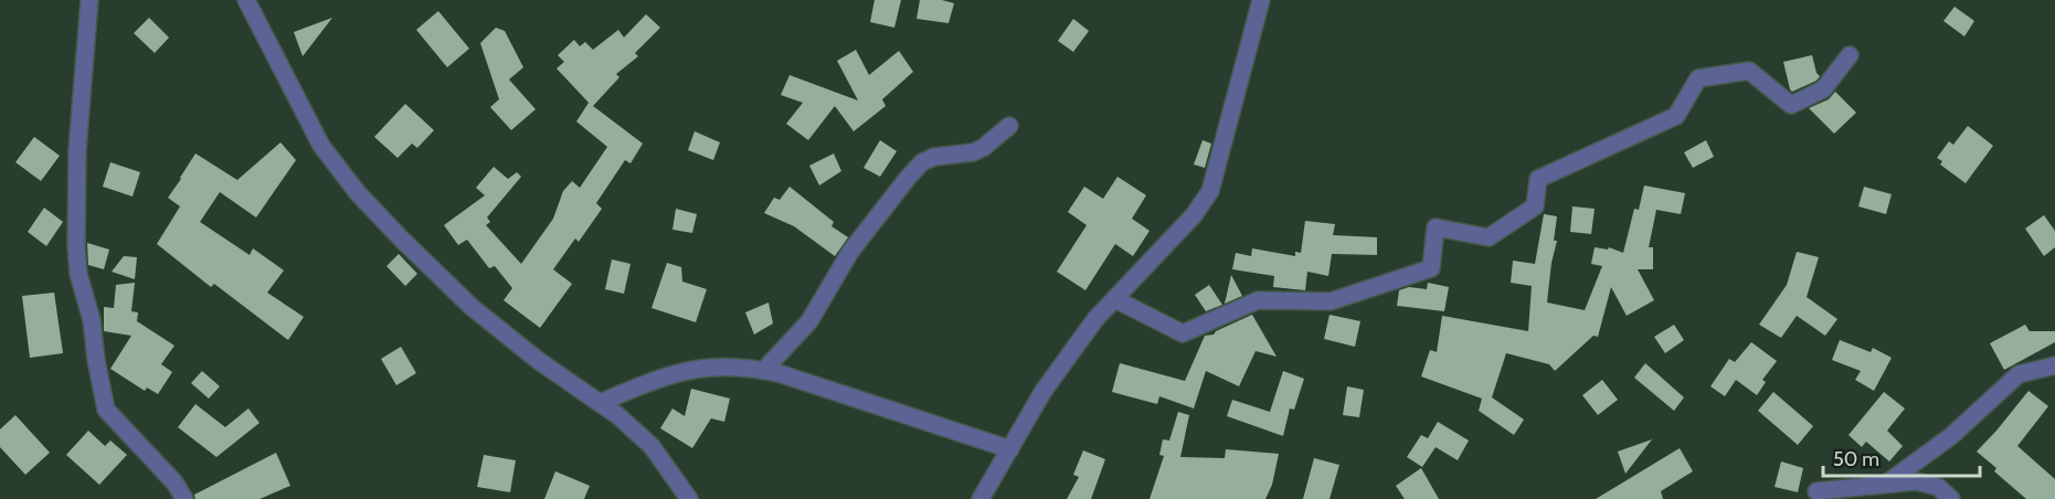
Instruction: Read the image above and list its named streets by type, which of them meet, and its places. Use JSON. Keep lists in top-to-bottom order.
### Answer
{
  "scale_bar": "50 m"
}
